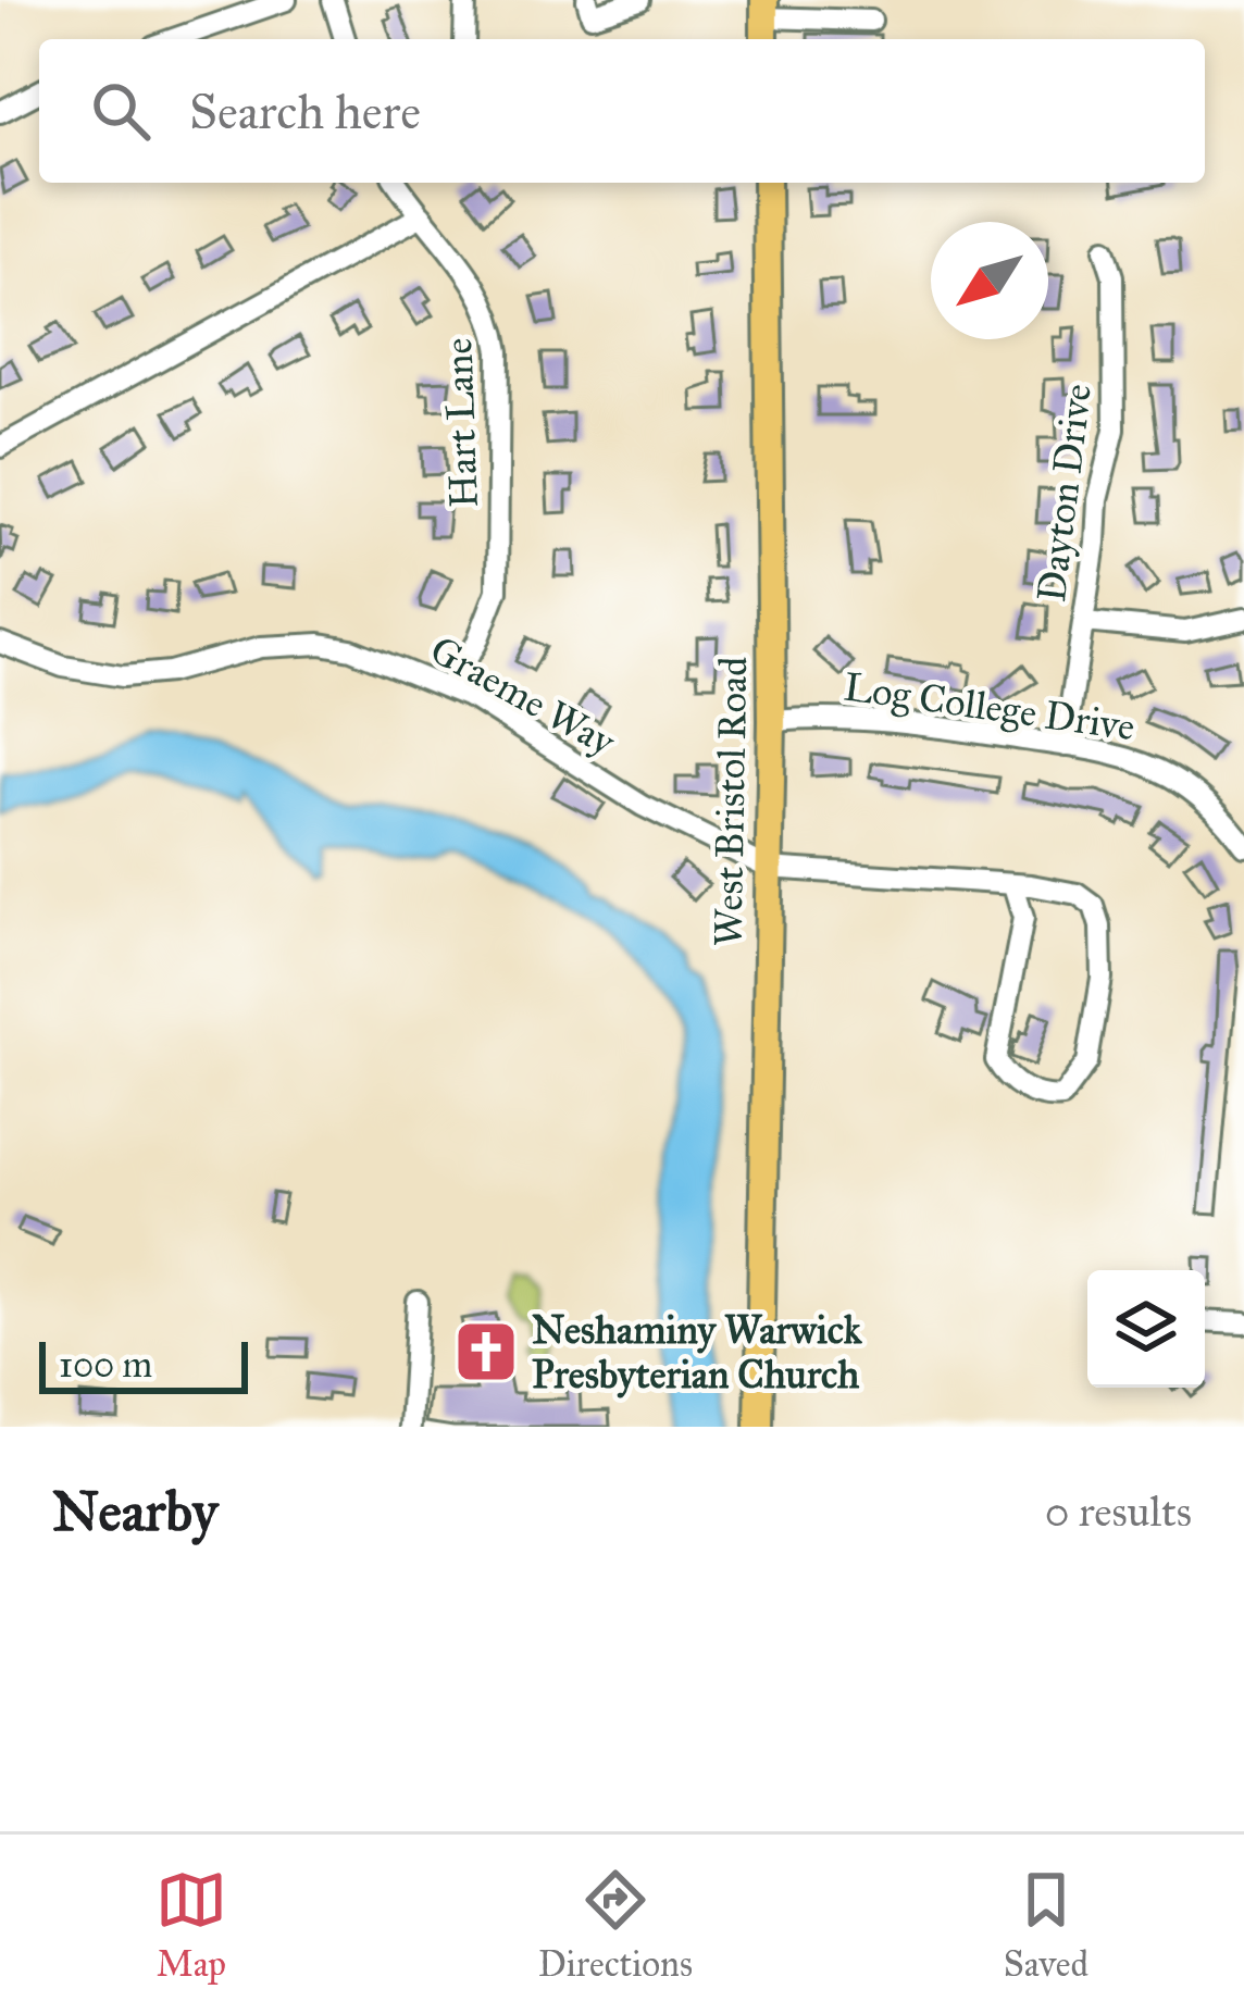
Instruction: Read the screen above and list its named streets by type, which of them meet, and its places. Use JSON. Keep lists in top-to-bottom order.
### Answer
{
  "streets": {
    "main road": ["West Bristol Road"],
    "street": [
      "Hart Lane",
      "Dayton Drive",
      "Graeme Way",
      "Log College Drive"
    ]
  },
  "crossings": [
    ["Hart Lane", "Graeme Way"],
    ["Dayton Drive", "Log College Drive"],
    ["Graeme Way", "West Bristol Road"],
    ["Log College Drive", "West Bristol Road"]
  ],
  "places": {
    "church": ["Neshaminy Warwick Presbyterian Church"]
  },
  "scale_bar": "100 m",
  "north": "bottom left",
  "page": {
    "search": "Search here",
    "scale": "100 m",
    "heading": ["Nearby", "0 results"],
    "nav": ["Map", "Directions", "Saved"]
  }
}
